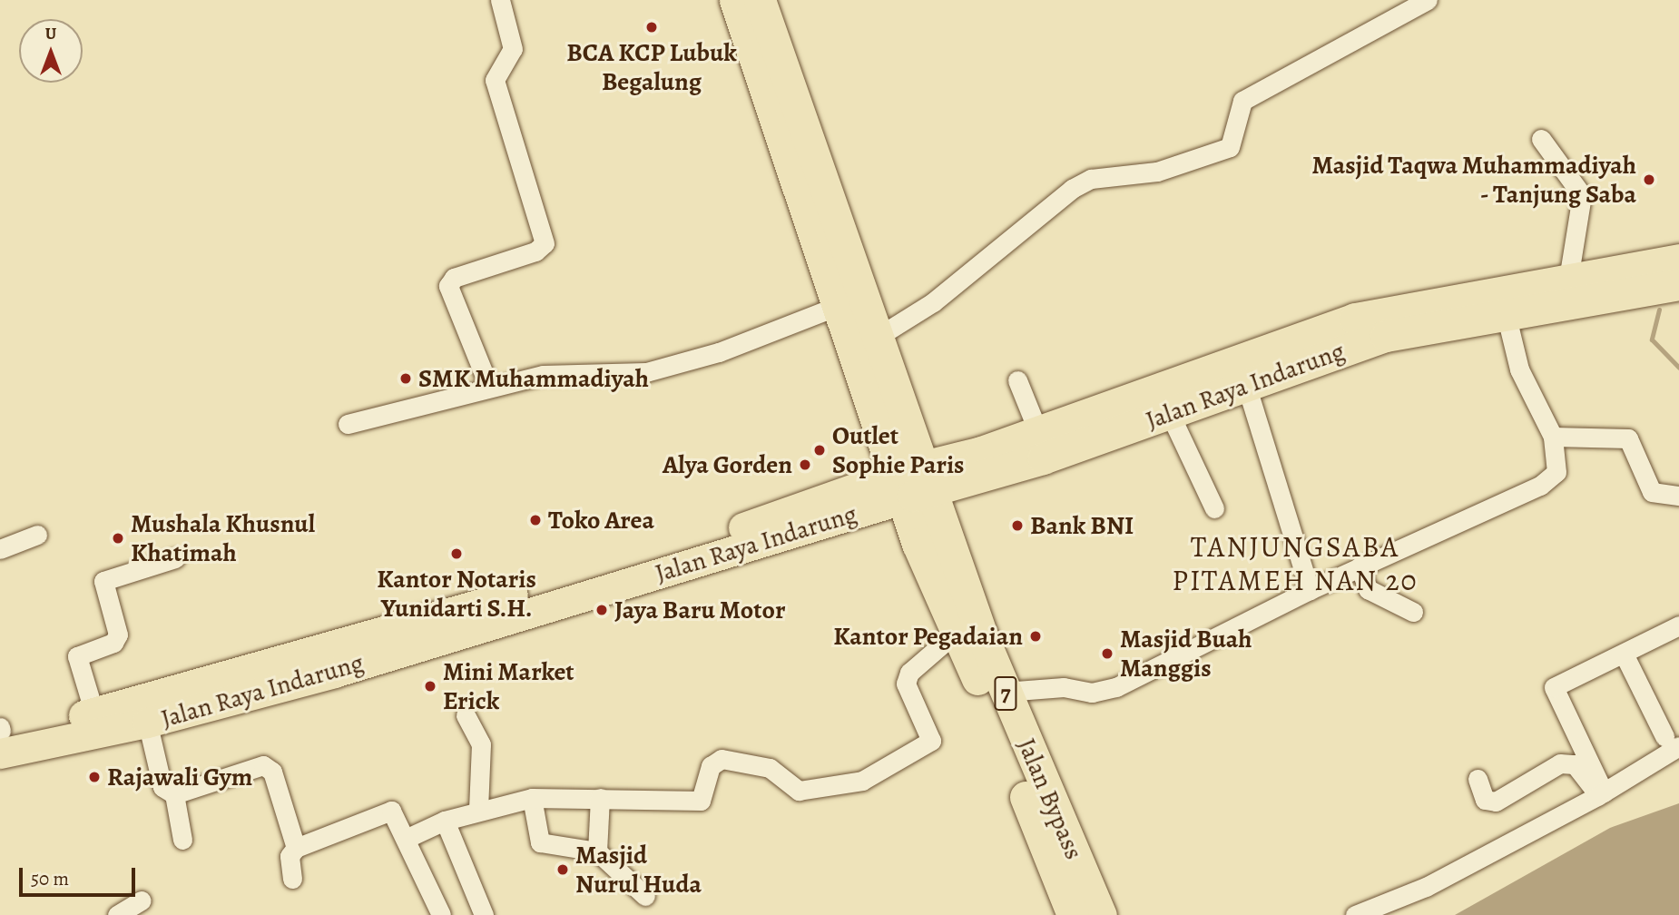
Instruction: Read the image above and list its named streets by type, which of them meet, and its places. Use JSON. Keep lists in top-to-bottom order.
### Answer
{
  "streets": {
    "highway": ["Jalan Raya Indarung", "7", "Jalan Bypass"]
  },
  "crossings": [
    ["Jalan Raya Indarung", "7"],
    ["Jalan Raya Indarung", "Jalan Bypass"],
    ["7", "Jalan Bypass"]
  ],
  "districts": ["TANJUNGSABA PITAMEH NAN 20"],
  "places": [
    "BCA KCP Lubuk Begalung",
    "Masjid Taqwa Muhammadiyah - Tanjung Saba",
    "SMK Muhammadiyah",
    "Outlet Sophie Paris",
    "Alya Gorden",
    "Toko Area",
    "Bank BNI",
    "Mushala Khusnul Khatimah",
    "Kantor Notaris Yunidarti S.H.",
    "Jaya Baru Motor",
    "Kantor Pegadaian",
    "Masjid Buah Manggis",
    "Mini Market Erick",
    "Rajawali Gym",
    "Masjid Nurul Huda"
  ],
  "scale_bar": "50 m",
  "north": "top"
}
